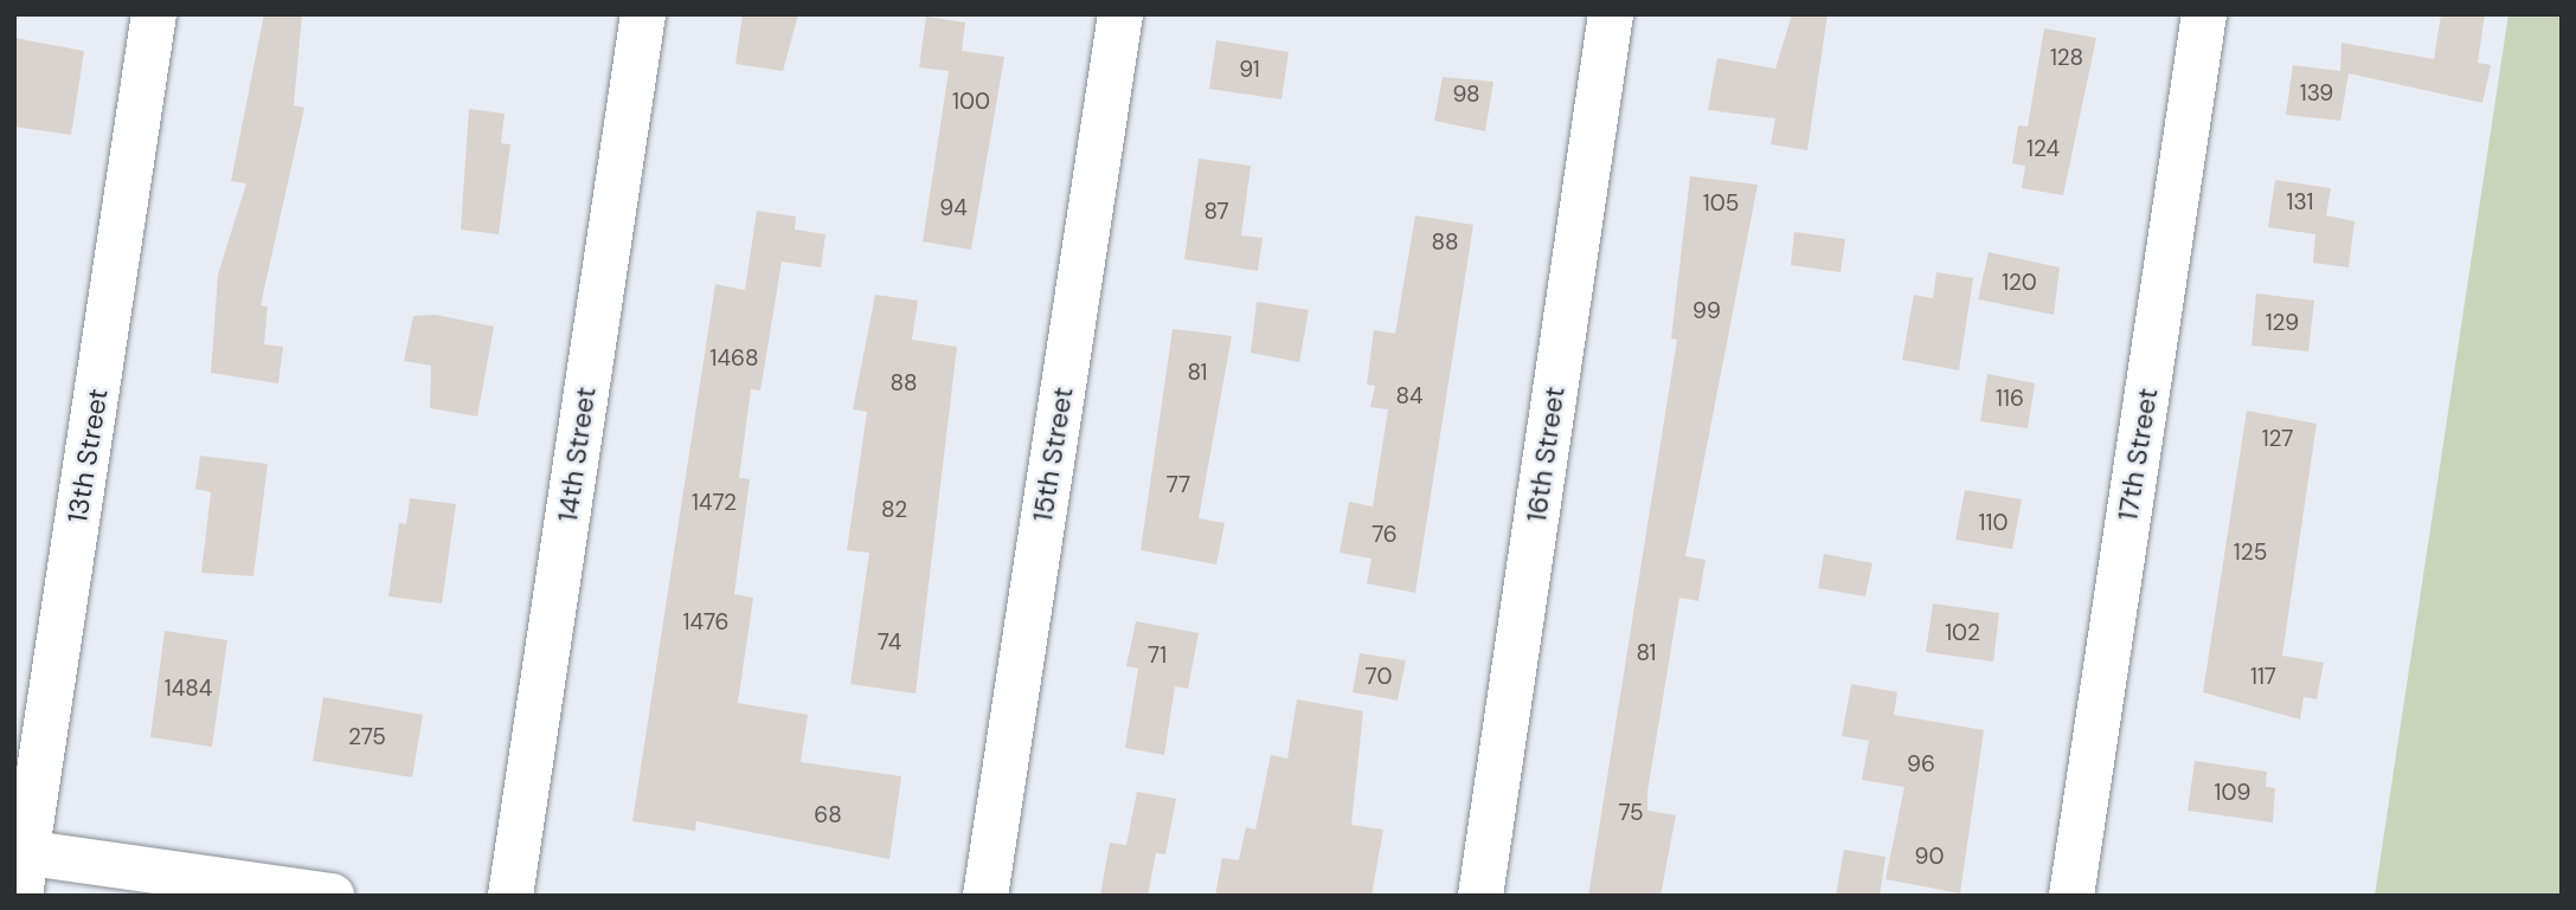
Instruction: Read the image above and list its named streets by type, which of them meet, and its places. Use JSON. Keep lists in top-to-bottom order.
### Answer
{
  "streets": {
    "street": [
      "14th Street",
      "15th Street",
      "16th Street",
      "17th Street",
      "13th Street"
    ]
  },
  "house_numbers": [
    "128",
    "91",
    "139",
    "98",
    "100",
    "124",
    "131",
    "105",
    "94",
    "87",
    "88",
    "120",
    "99",
    "129",
    "1468",
    "81",
    "88",
    "84",
    "116",
    "127",
    "77",
    "1472",
    "82",
    "110",
    "76",
    "125",
    "1476",
    "102",
    "74",
    "81",
    "71",
    "70",
    "117",
    "1484",
    "275",
    "96",
    "109",
    "75",
    "68",
    "90"
  ]
}
